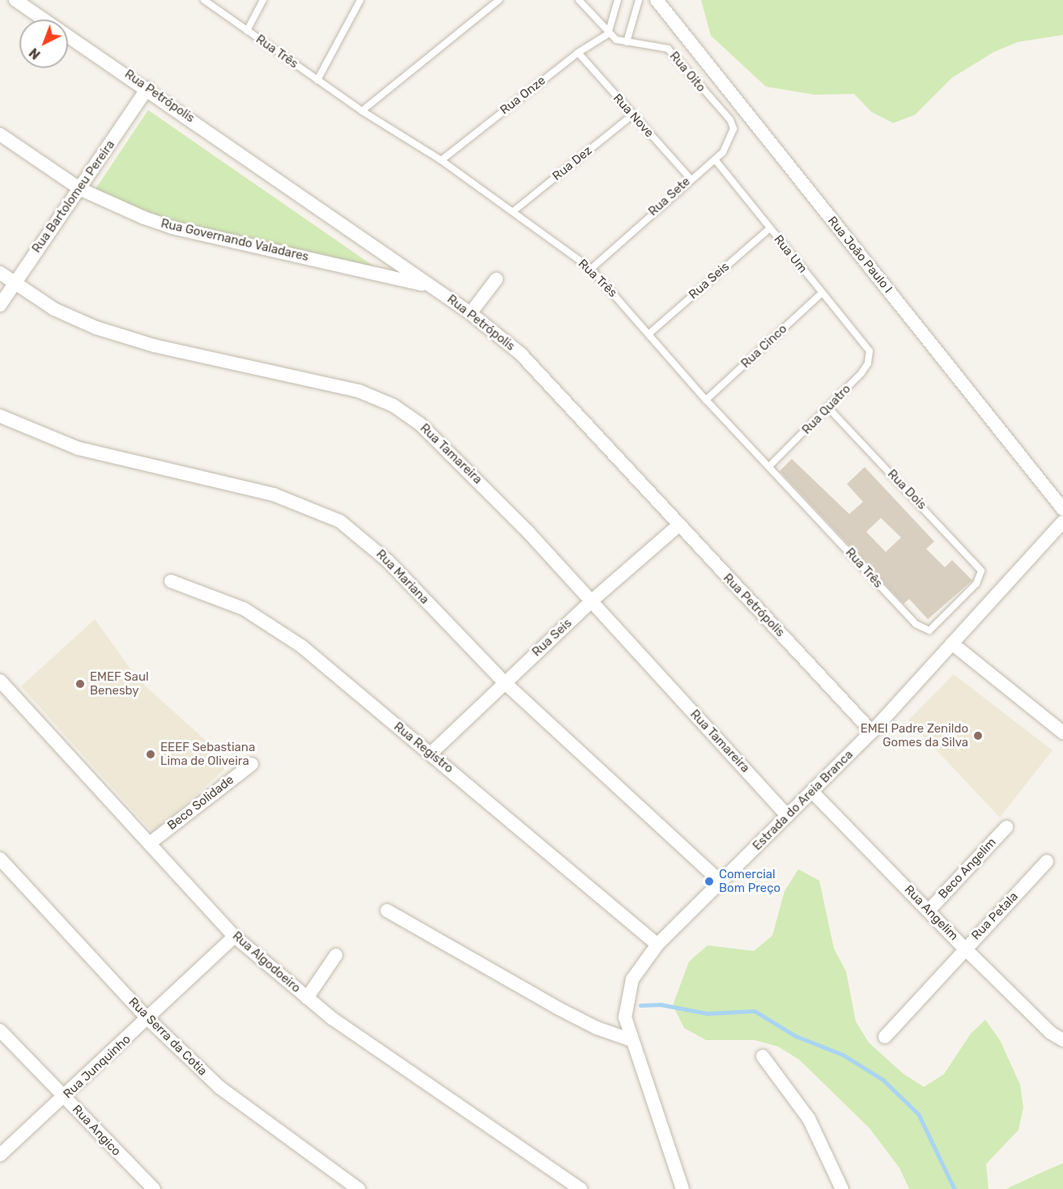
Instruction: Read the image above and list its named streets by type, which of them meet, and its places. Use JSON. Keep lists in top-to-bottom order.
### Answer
{
  "streets": {
    "street": [
      "Rua Petrópolis",
      "Rua Bartolomeu Pereira",
      "Rua Governando Valadares",
      "Rua João Paulo I",
      "Rua Seis",
      "Rua Tamareira",
      "Rua Mariana",
      "Rua Registro",
      "Estrada do Areia Branca",
      "Beco Solidade",
      "Beco Angelim",
      "Rua Angelim",
      "Rua Petala",
      "Rua Algodoeiro",
      "Rua Serra da Cotia",
      "Rua Junquinho",
      "Rua Angico"
    ],
    "lane": [
      "Rua Três",
      "Rua Oito",
      "Rua Onze",
      "Rua Nove",
      "Rua Dez",
      "Rua Sete",
      "Rua Um",
      "Rua Cinco",
      "Rua Quatro",
      "Rua Dois"
    ]
  },
  "crossings": [
    ["Rua Três", "Rua Onze"],
    ["Rua Três", "Rua Dez"],
    ["Rua Três", "Rua Sete"],
    ["Rua Três", "Rua Seis"],
    ["Rua Três", "Rua Cinco"],
    ["Rua Três", "Rua Quatro"],
    ["Rua Três", "Rua Dois"],
    ["Rua Oito", "Rua Onze"],
    ["Rua Oito", "Rua Sete"],
    ["Rua Onze", "Rua Nove"],
    ["Rua Petrópolis", "Rua Bartolomeu Pereira"],
    ["Rua Petrópolis", "Rua Governando Valadares"],
    ["Rua Petrópolis", "Rua Seis"],
    ["Rua Petrópolis", "Estrada do Areia Branca"],
    ["Rua Nove", "Rua Dez"],
    ["Rua Nove", "Rua Sete"],
    ["Rua Bartolomeu Pereira", "Rua Governando Valadares"],
    ["Rua Bartolomeu Pereira", "Rua Tamareira"],
    ["Rua Sete", "Rua Um"],
    ["Rua Um", "Rua Seis"],
    ["Rua Um", "Rua Cinco"],
    ["Rua Um", "Rua Quatro"],
    ["Rua Seis", "Rua Tamareira"],
    ["Rua Seis", "Rua Mariana"],
    ["Rua Seis", "Rua Registro"],
    ["Rua Quatro", "Rua Dois"],
    ["Rua Tamareira", "Estrada do Areia Branca"],
    ["Rua Mariana", "Estrada do Areia Branca"],
    ["Rua Registro", "Estrada do Areia Branca"],
    ["Estrada do Areia Branca", "Rua Angelim"],
    ["Beco Solidade", "Rua Algodoeiro"],
    ["Beco Angelim", "Rua Angelim"],
    ["Rua Angelim", "Rua Petala"],
    ["Rua Algodoeiro", "Rua Junquinho"],
    ["Rua Serra da Cotia", "Rua Junquinho"],
    ["Rua Junquinho", "Rua Angico"]
  ],
  "places": [
    "EMEF Saul Benesby",
    "EMEI Padre Zenildo Gomes da Silva",
    "EEEF Sebastiana Lima de Oliveira",
    "Comercial Bom Preço"
  ],
  "north": "bottom left"
}
